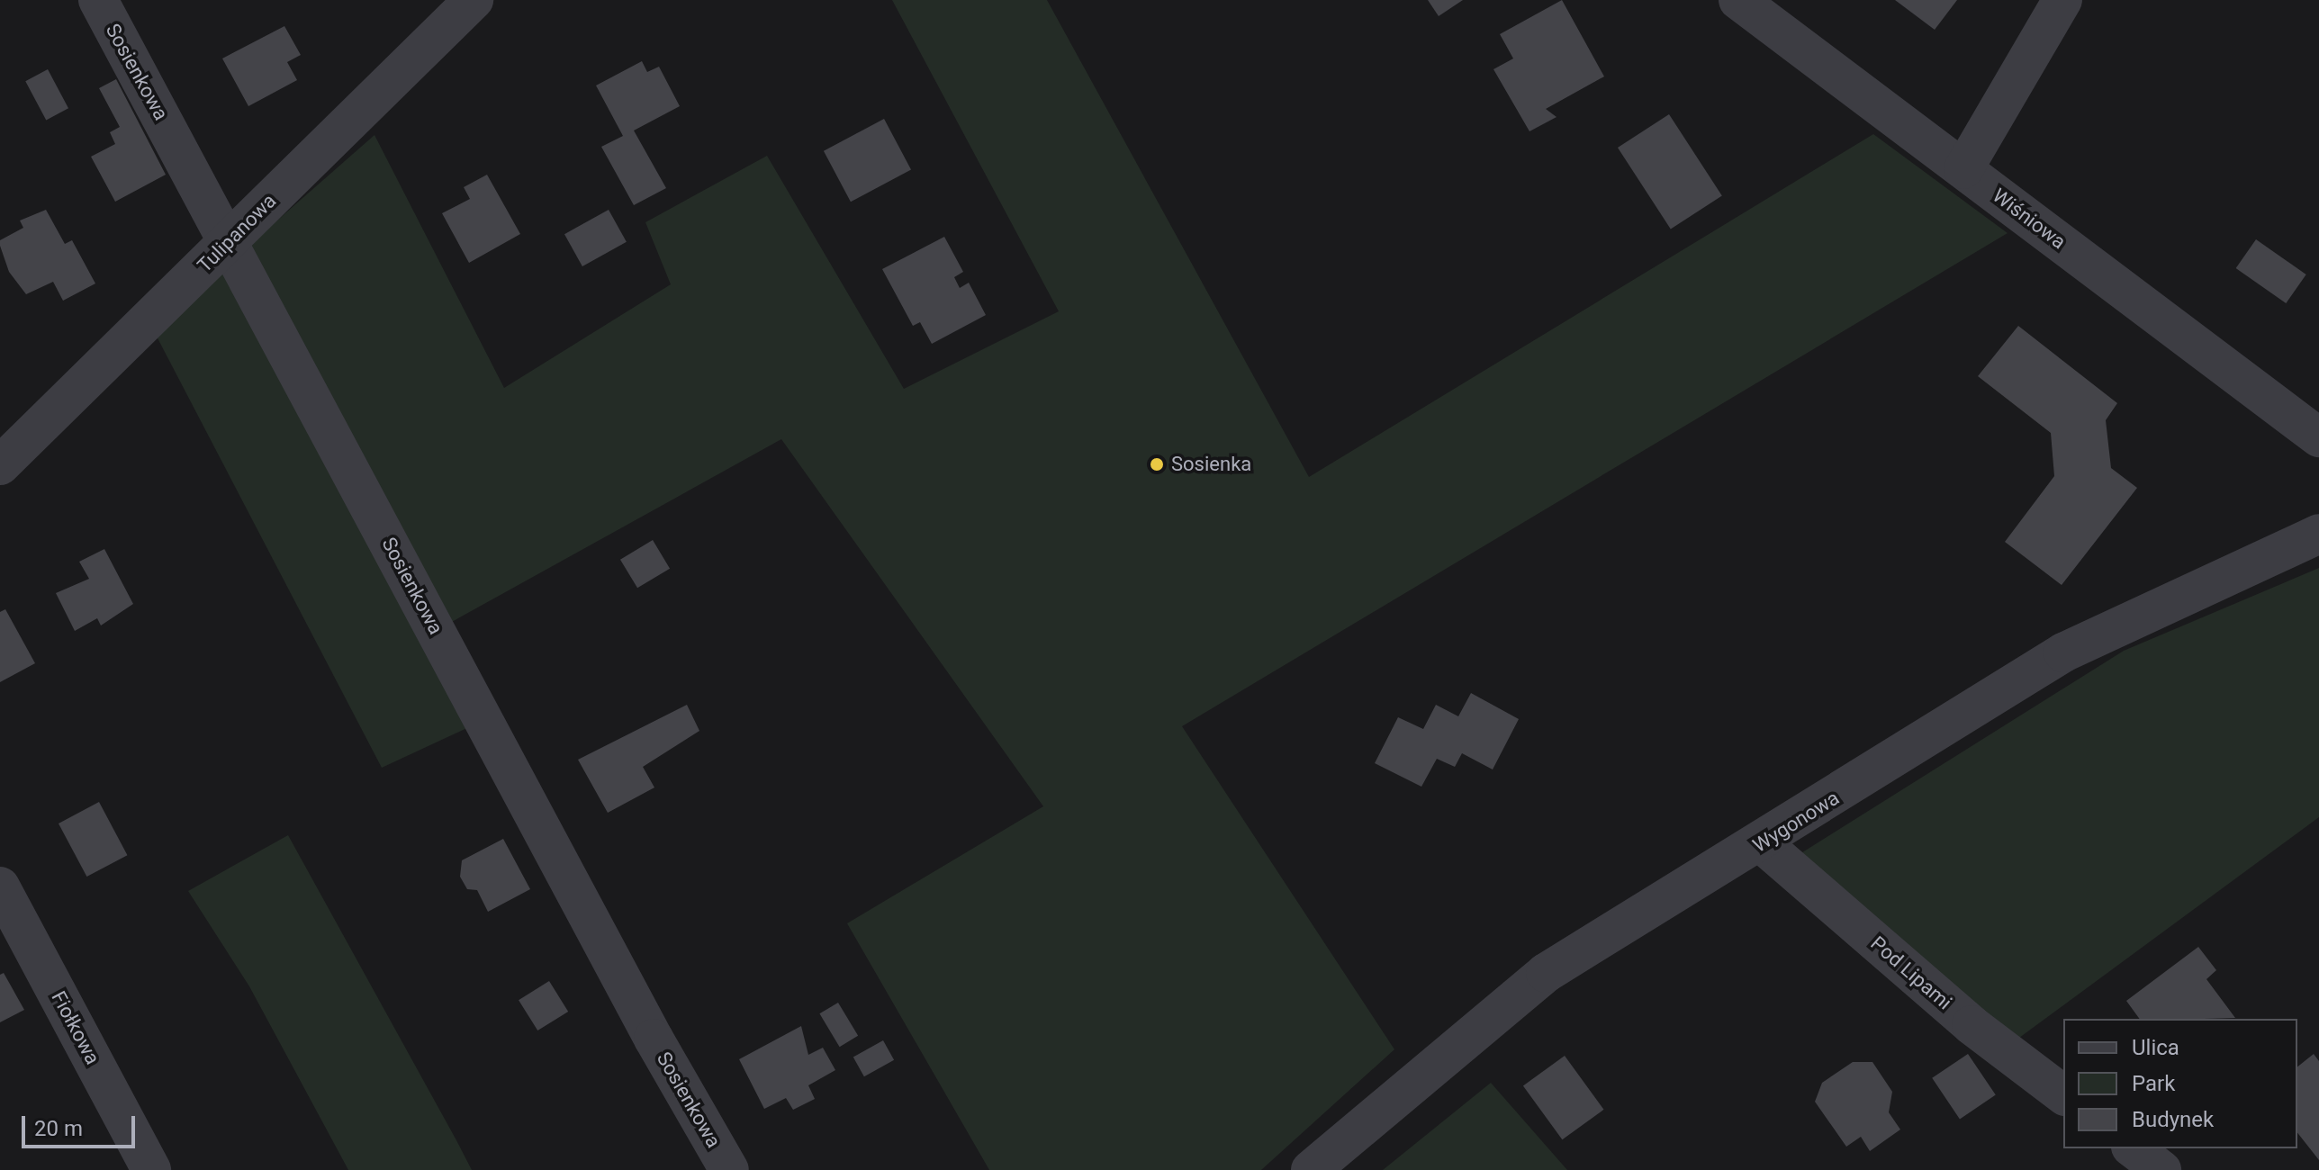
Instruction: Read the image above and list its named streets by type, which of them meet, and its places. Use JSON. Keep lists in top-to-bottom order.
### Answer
{
  "streets": {
    "street": [
      "Sosienkowa",
      "Wiśniowa",
      "Tulipanowa",
      "Wygonowa",
      "Pod Lipami",
      "Fiołkowa"
    ]
  },
  "crossings": [
    ["Sosienkowa", "Tulipanowa"],
    ["Wygonowa", "Pod Lipami"]
  ],
  "places": ["Sosienka"],
  "legend": ["Ulica", "Park", "Budynek"],
  "scale_bar": "20 m"
}
